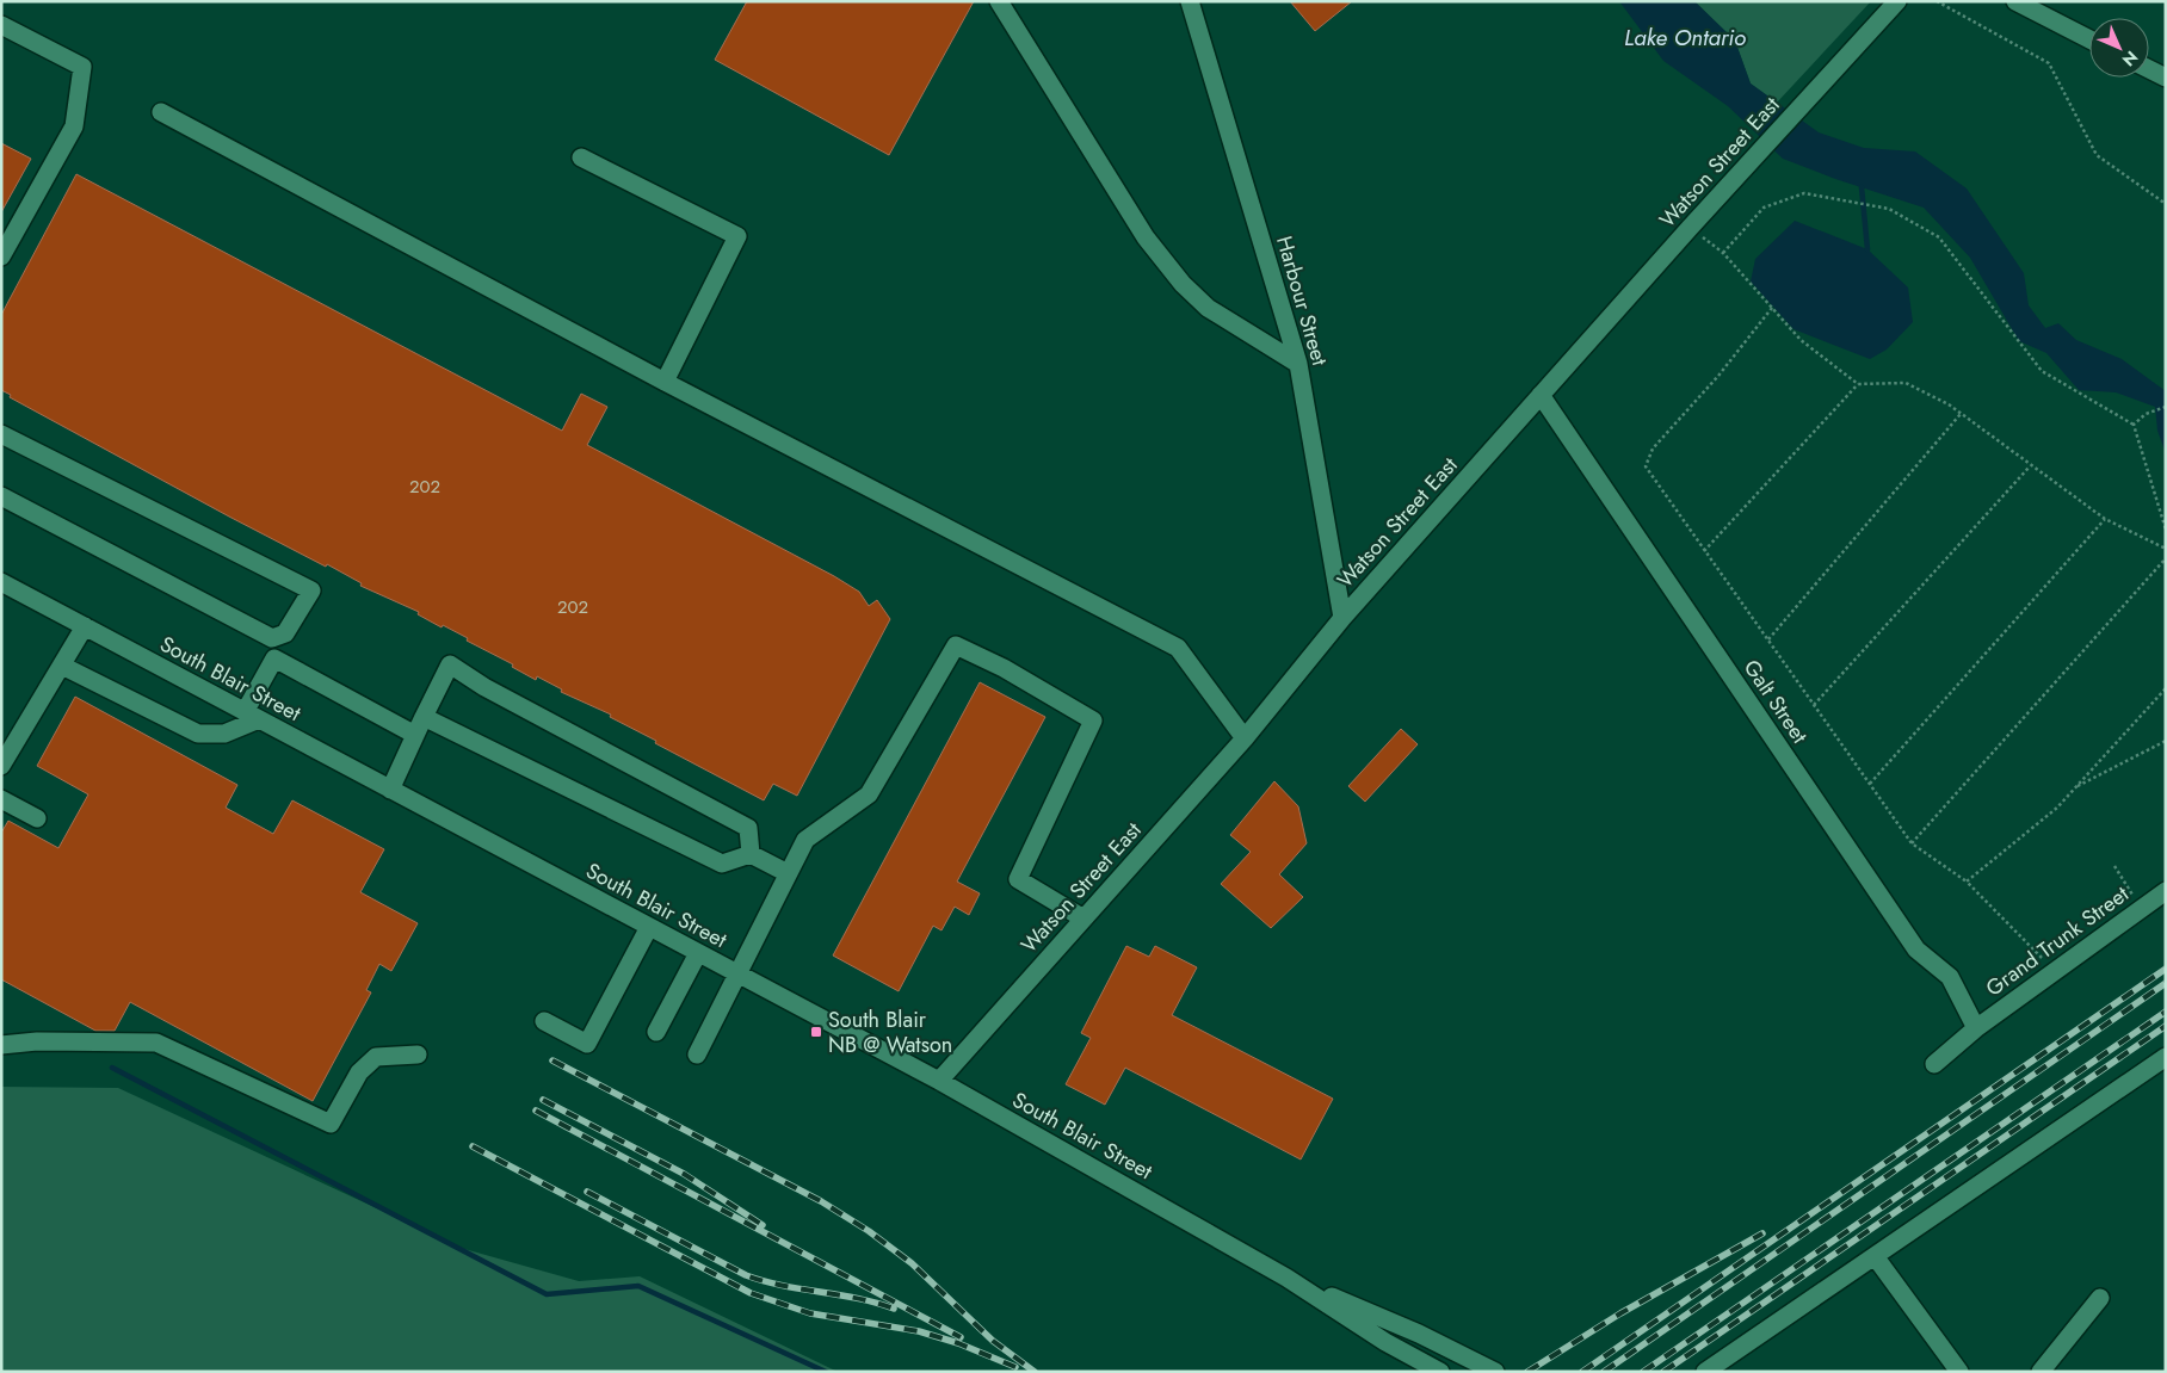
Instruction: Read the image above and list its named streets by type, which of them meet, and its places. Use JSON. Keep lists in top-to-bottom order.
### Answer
{
  "streets": {
    "street": [
      "Watson Street East",
      "Harbour Street",
      "South Blair Street",
      "Galt Street",
      "Grand Trunk Street"
    ]
  },
  "crossings": [
    ["Watson Street East", "Harbour Street"],
    ["Watson Street East", "South Blair Street"],
    ["Watson Street East", "Galt Street"],
    ["Galt Street", "Grand Trunk Street"]
  ],
  "water": ["Lake Ontario"],
  "places": {
    "transit": ["South Blair NB @ Watson"]
  },
  "house_numbers": ["202", "202"],
  "north": "bottom right"
}
